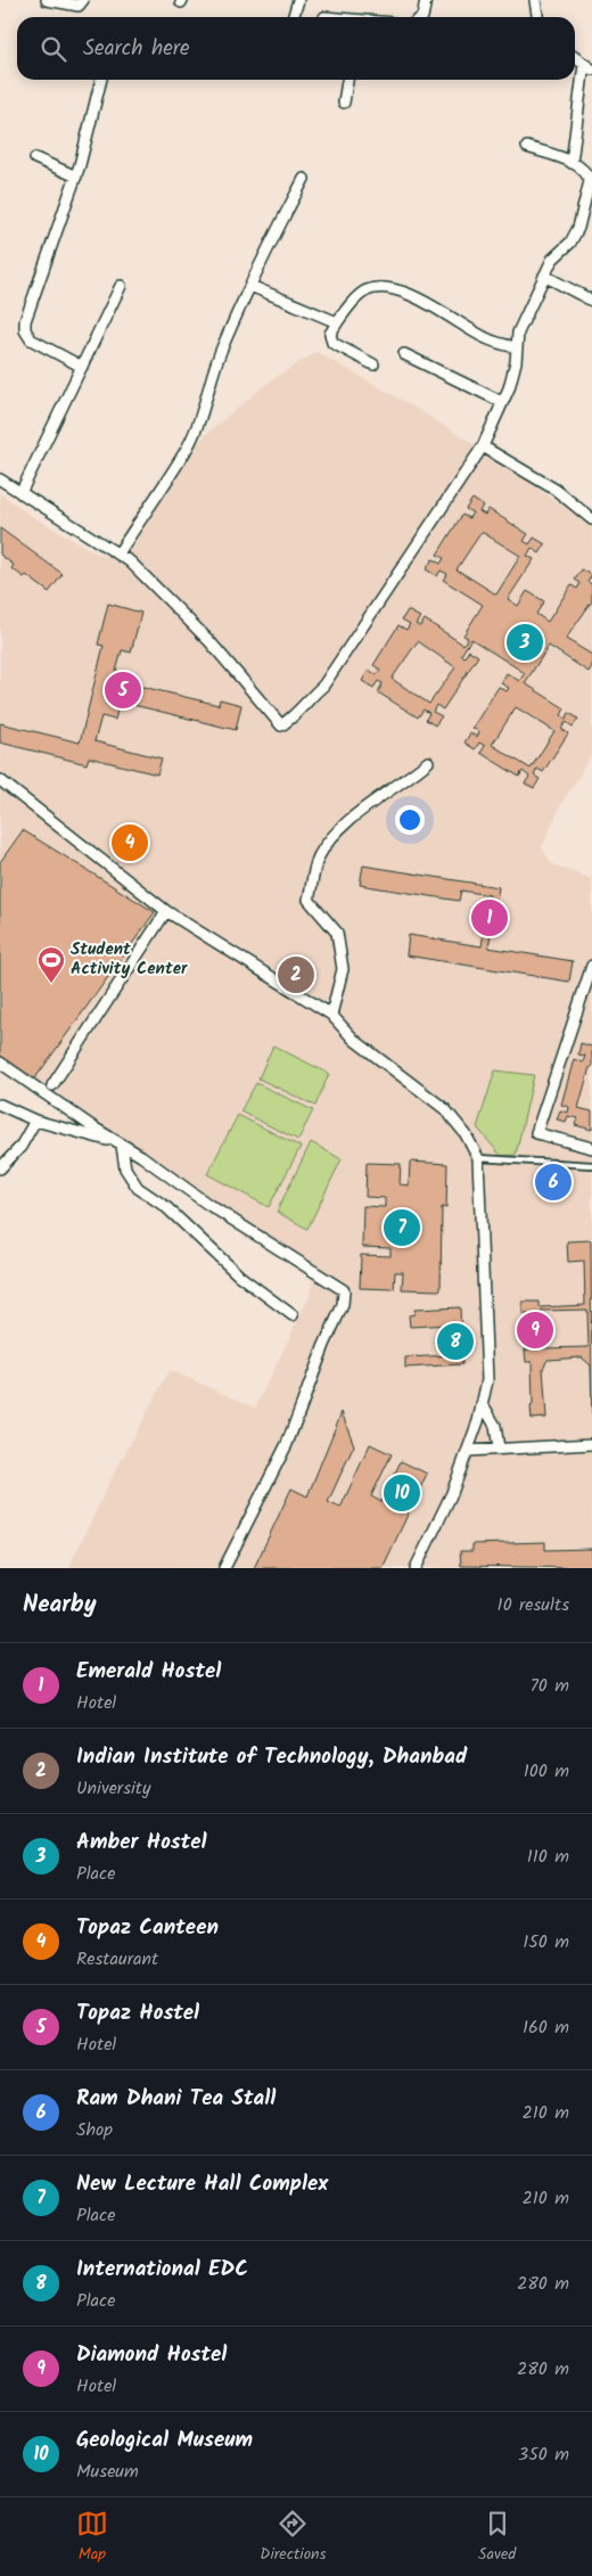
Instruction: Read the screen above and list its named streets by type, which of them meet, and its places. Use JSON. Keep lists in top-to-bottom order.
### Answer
{
  "places": {
    "sports": ["Student Activity Center"]
  },
  "page": {
    "search": "Search here",
    "pins": [
      "3",
      "5",
      "4",
      "1",
      "2",
      "6",
      "7",
      "9",
      "8",
      "10"
    ],
    "heading": ["Nearby", "10 results"],
    "list": [
      {
        "mark": "1",
        "name": "Emerald Hostel",
        "note": "Hotel",
        "value": "70 m"
      },
      {
        "mark": "2",
        "name": "Indian Institute of Technology, Dhanbad",
        "note": "University",
        "value": "100 m"
      },
      {
        "mark": "3",
        "name": "Amber Hostel",
        "note": "Place",
        "value": "110 m"
      },
      {
        "mark": "4",
        "name": "Topaz Canteen",
        "note": "Restaurant",
        "value": "150 m"
      },
      {
        "mark": "5",
        "name": "Topaz Hostel",
        "note": "Hotel",
        "value": "160 m"
      },
      {
        "mark": "6",
        "name": "Ram Dhani Tea Stall",
        "note": "Shop",
        "value": "210 m"
      },
      {
        "mark": "7",
        "name": "New Lecture Hall Complex",
        "note": "Place",
        "value": "210 m"
      },
      {
        "mark": "8",
        "name": "International EDC",
        "note": "Place",
        "value": "280 m"
      },
      {
        "mark": "9",
        "name": "Diamond Hostel",
        "note": "Hotel",
        "value": "280 m"
      },
      {
        "mark": "10",
        "name": "Geological Museum",
        "note": "Museum",
        "value": "350 m"
      }
    ],
    "nav": ["Map", "Directions", "Saved"]
  }
}
